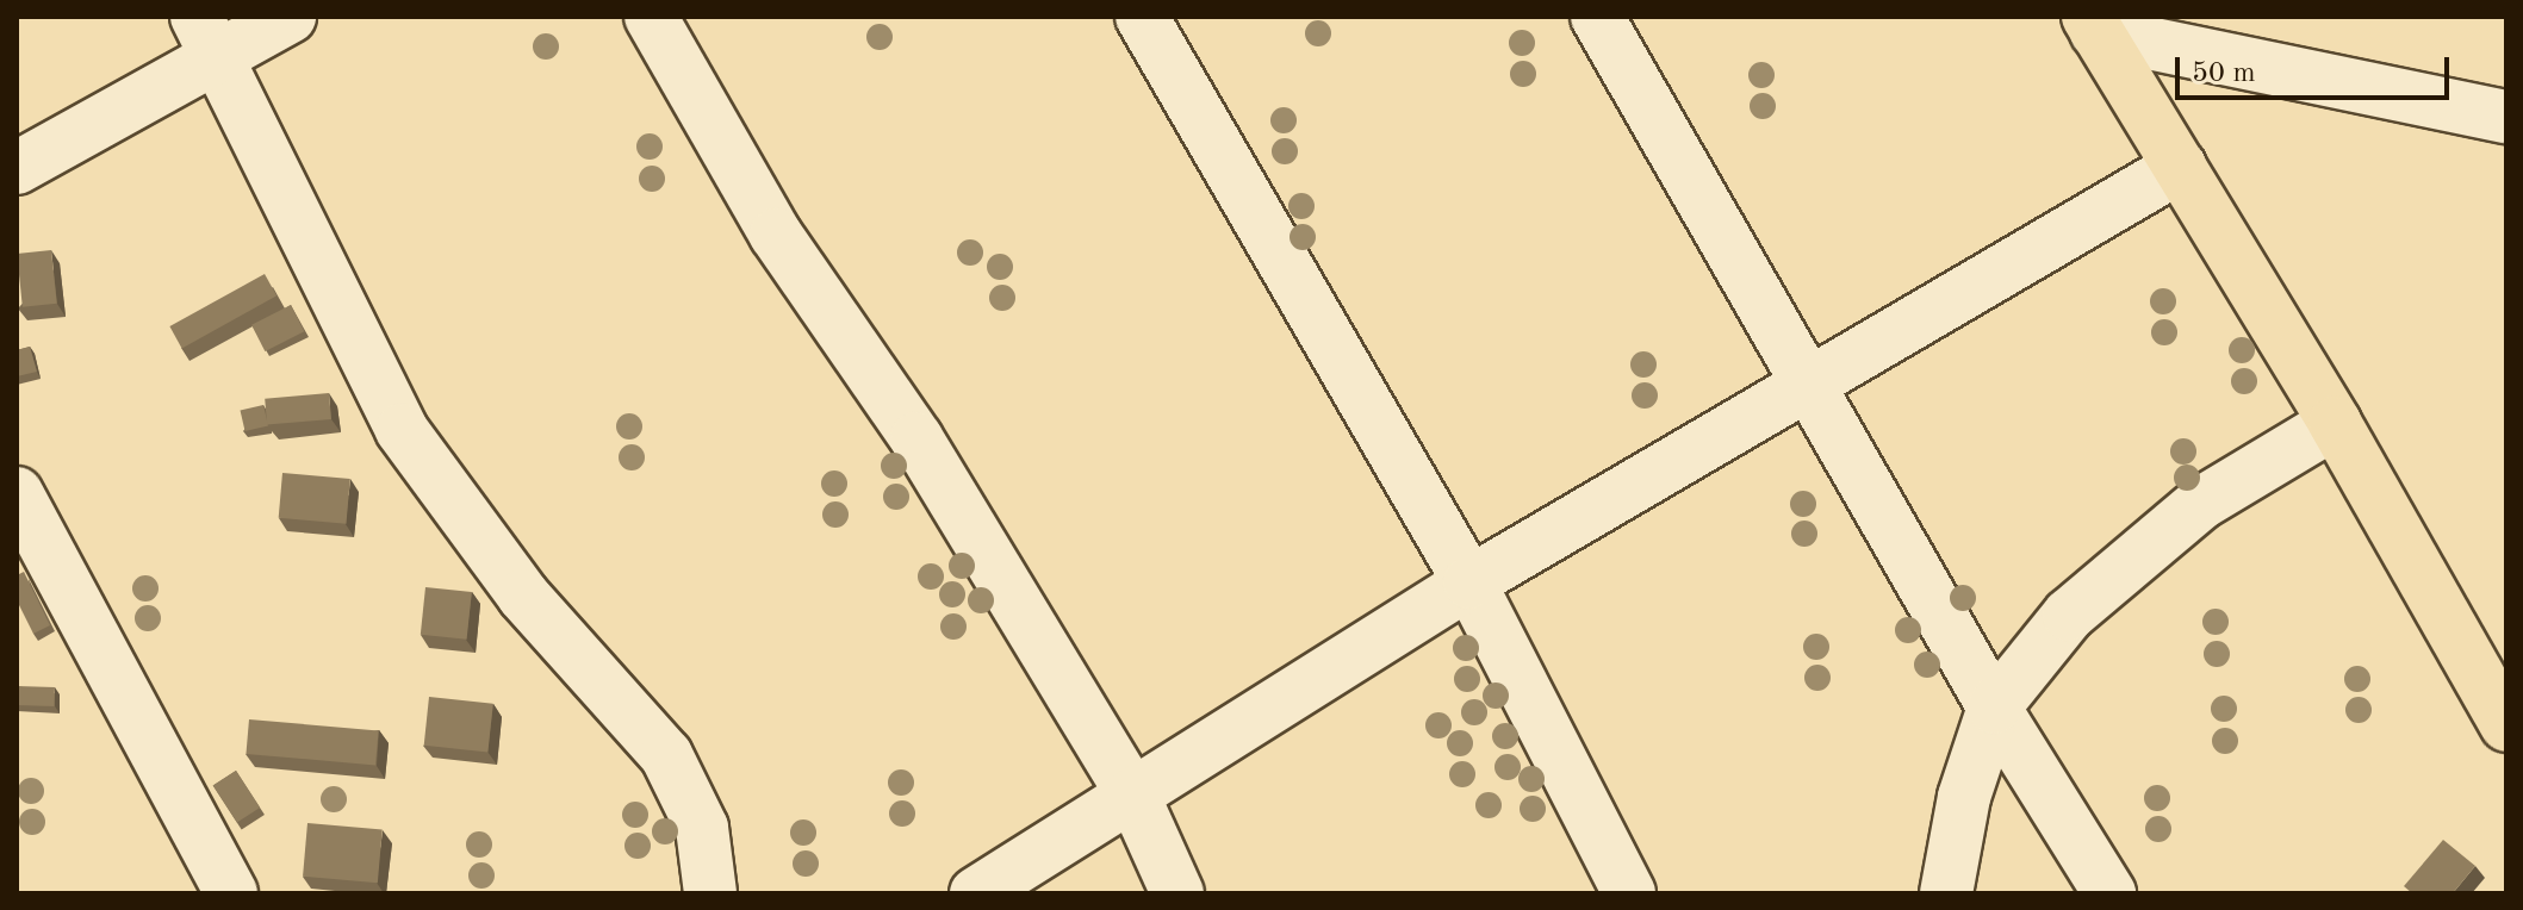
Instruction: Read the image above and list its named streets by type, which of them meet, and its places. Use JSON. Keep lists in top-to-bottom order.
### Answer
{
  "scale_bar": "50 m"
}
